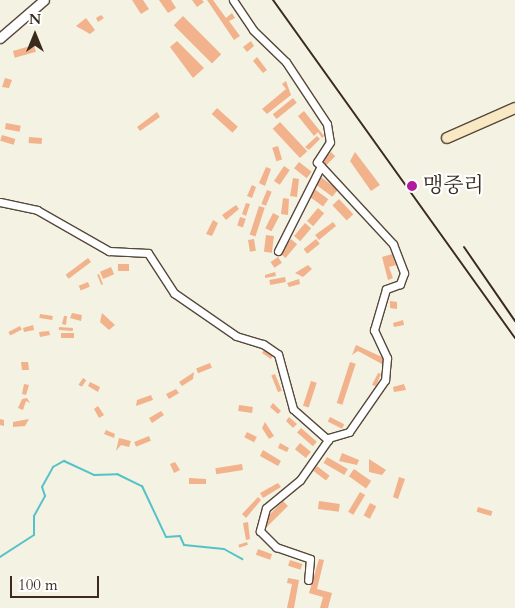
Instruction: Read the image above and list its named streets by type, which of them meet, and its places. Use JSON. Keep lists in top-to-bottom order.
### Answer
{
  "places": ["맹중리"],
  "scale_bar": "100 m",
  "north": "top"
}
